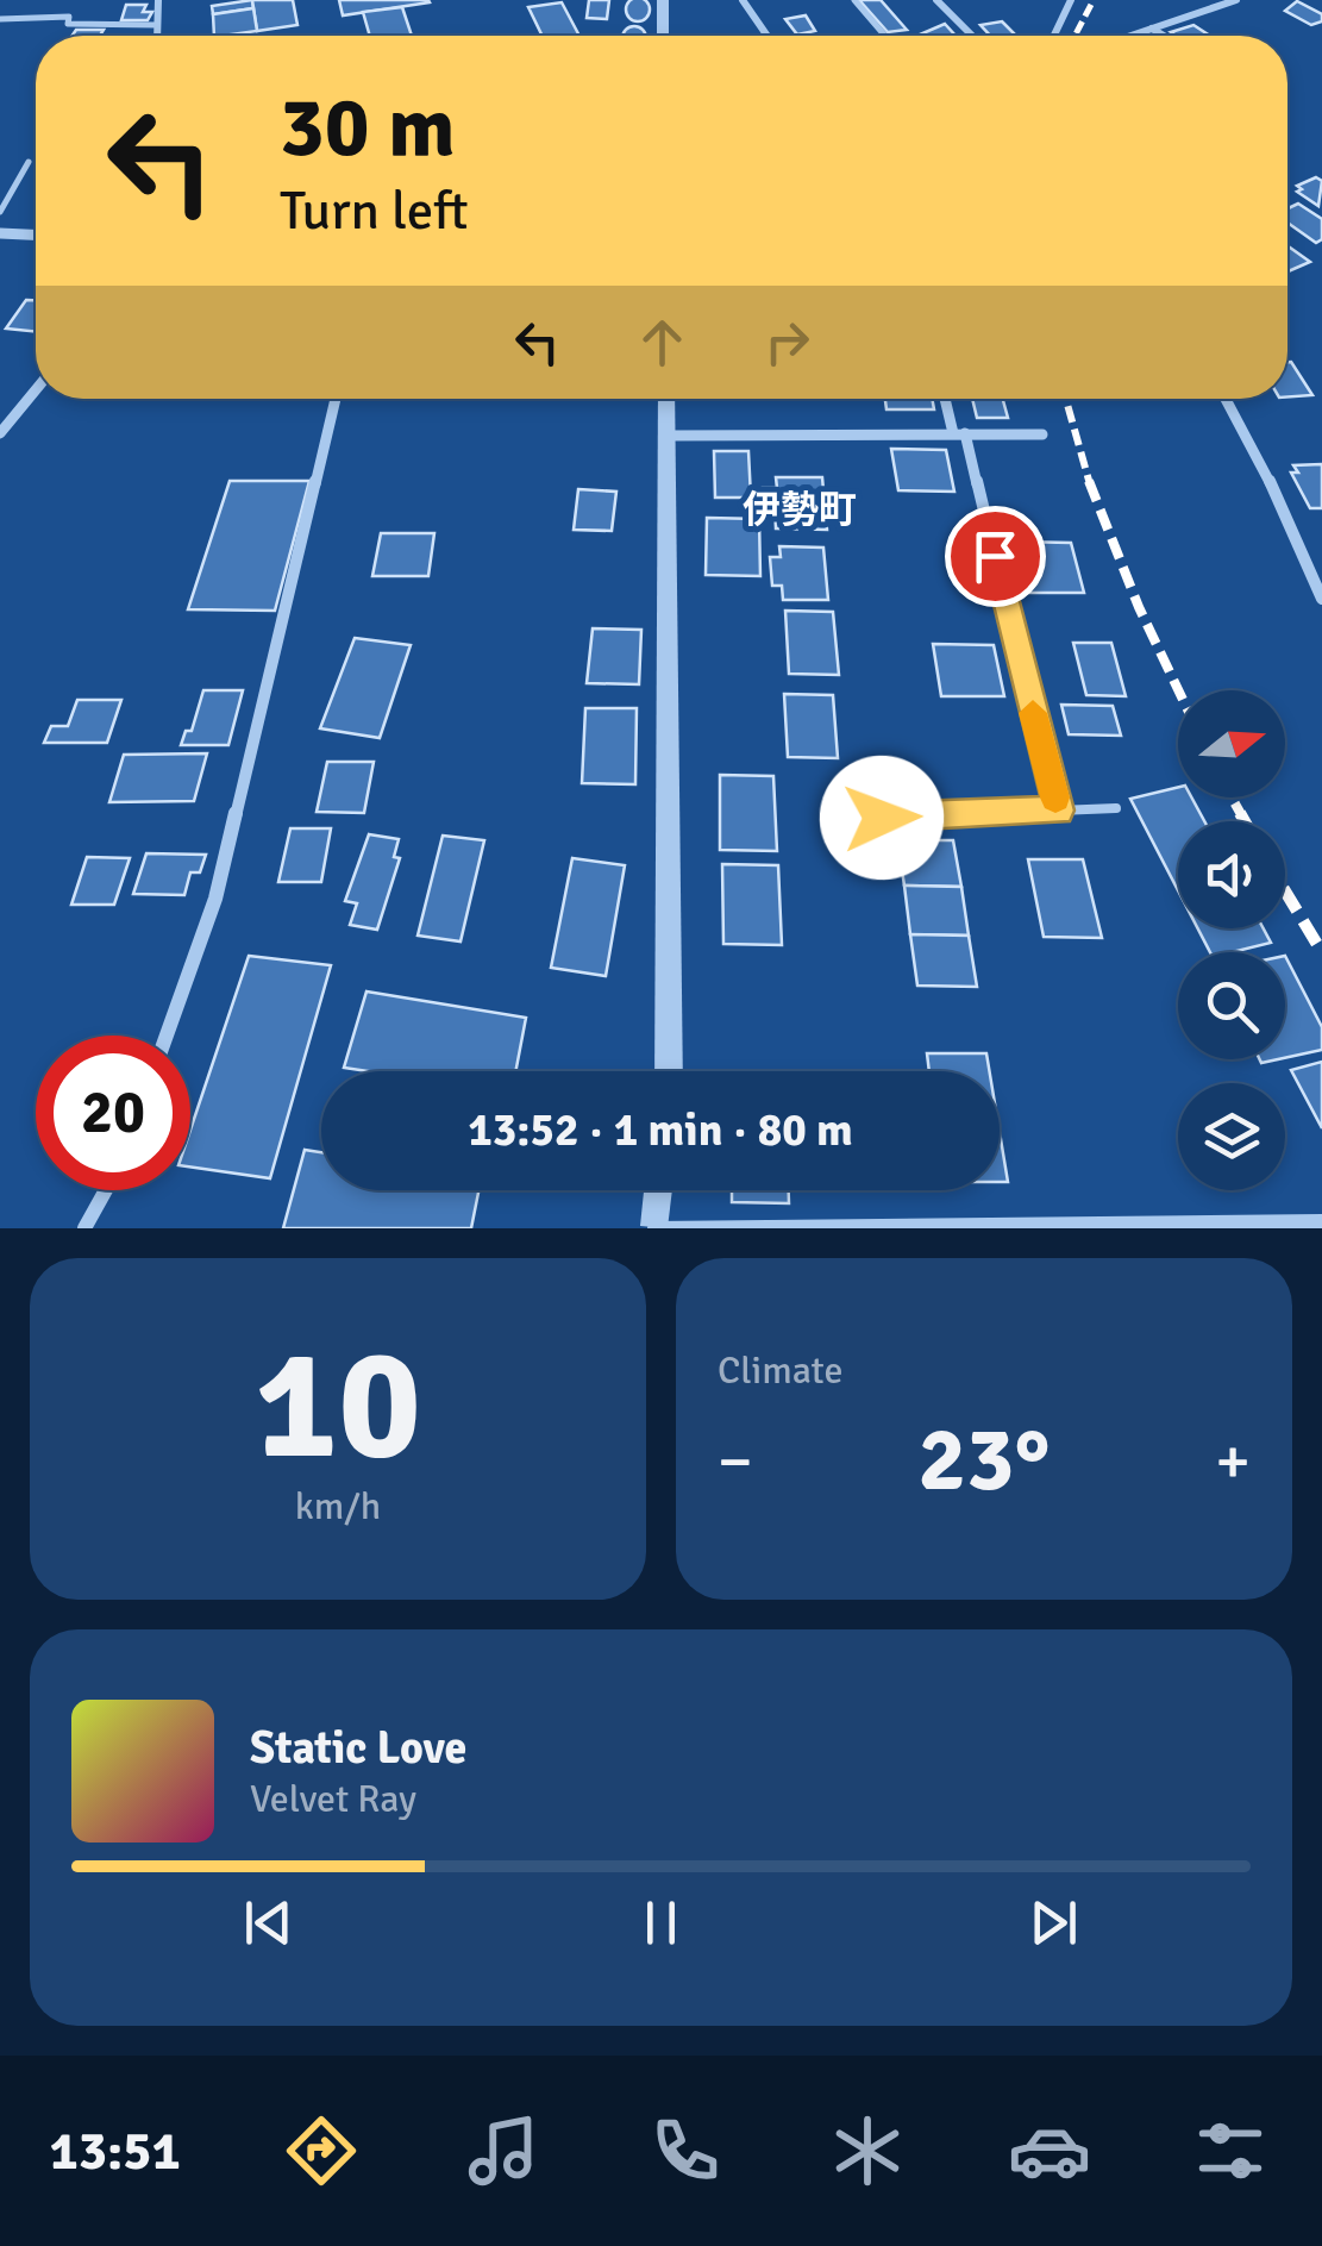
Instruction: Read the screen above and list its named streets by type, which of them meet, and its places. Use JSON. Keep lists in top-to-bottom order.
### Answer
{
  "districts": ["伊勢町"],
  "north": "right",
  "page": {
    "turn": ["30 m", "Turn left"],
    "limit": "20",
    "trip": "13:52 · 1 min · 80 m",
    "tile": [
      ["10", "km/h"],
      "Climate"
    ],
    "heat": ["−", "23°", "+"],
    "song": ["Static Love", "Velvet Ray"],
    "tabs": "13:51"
  }
}
